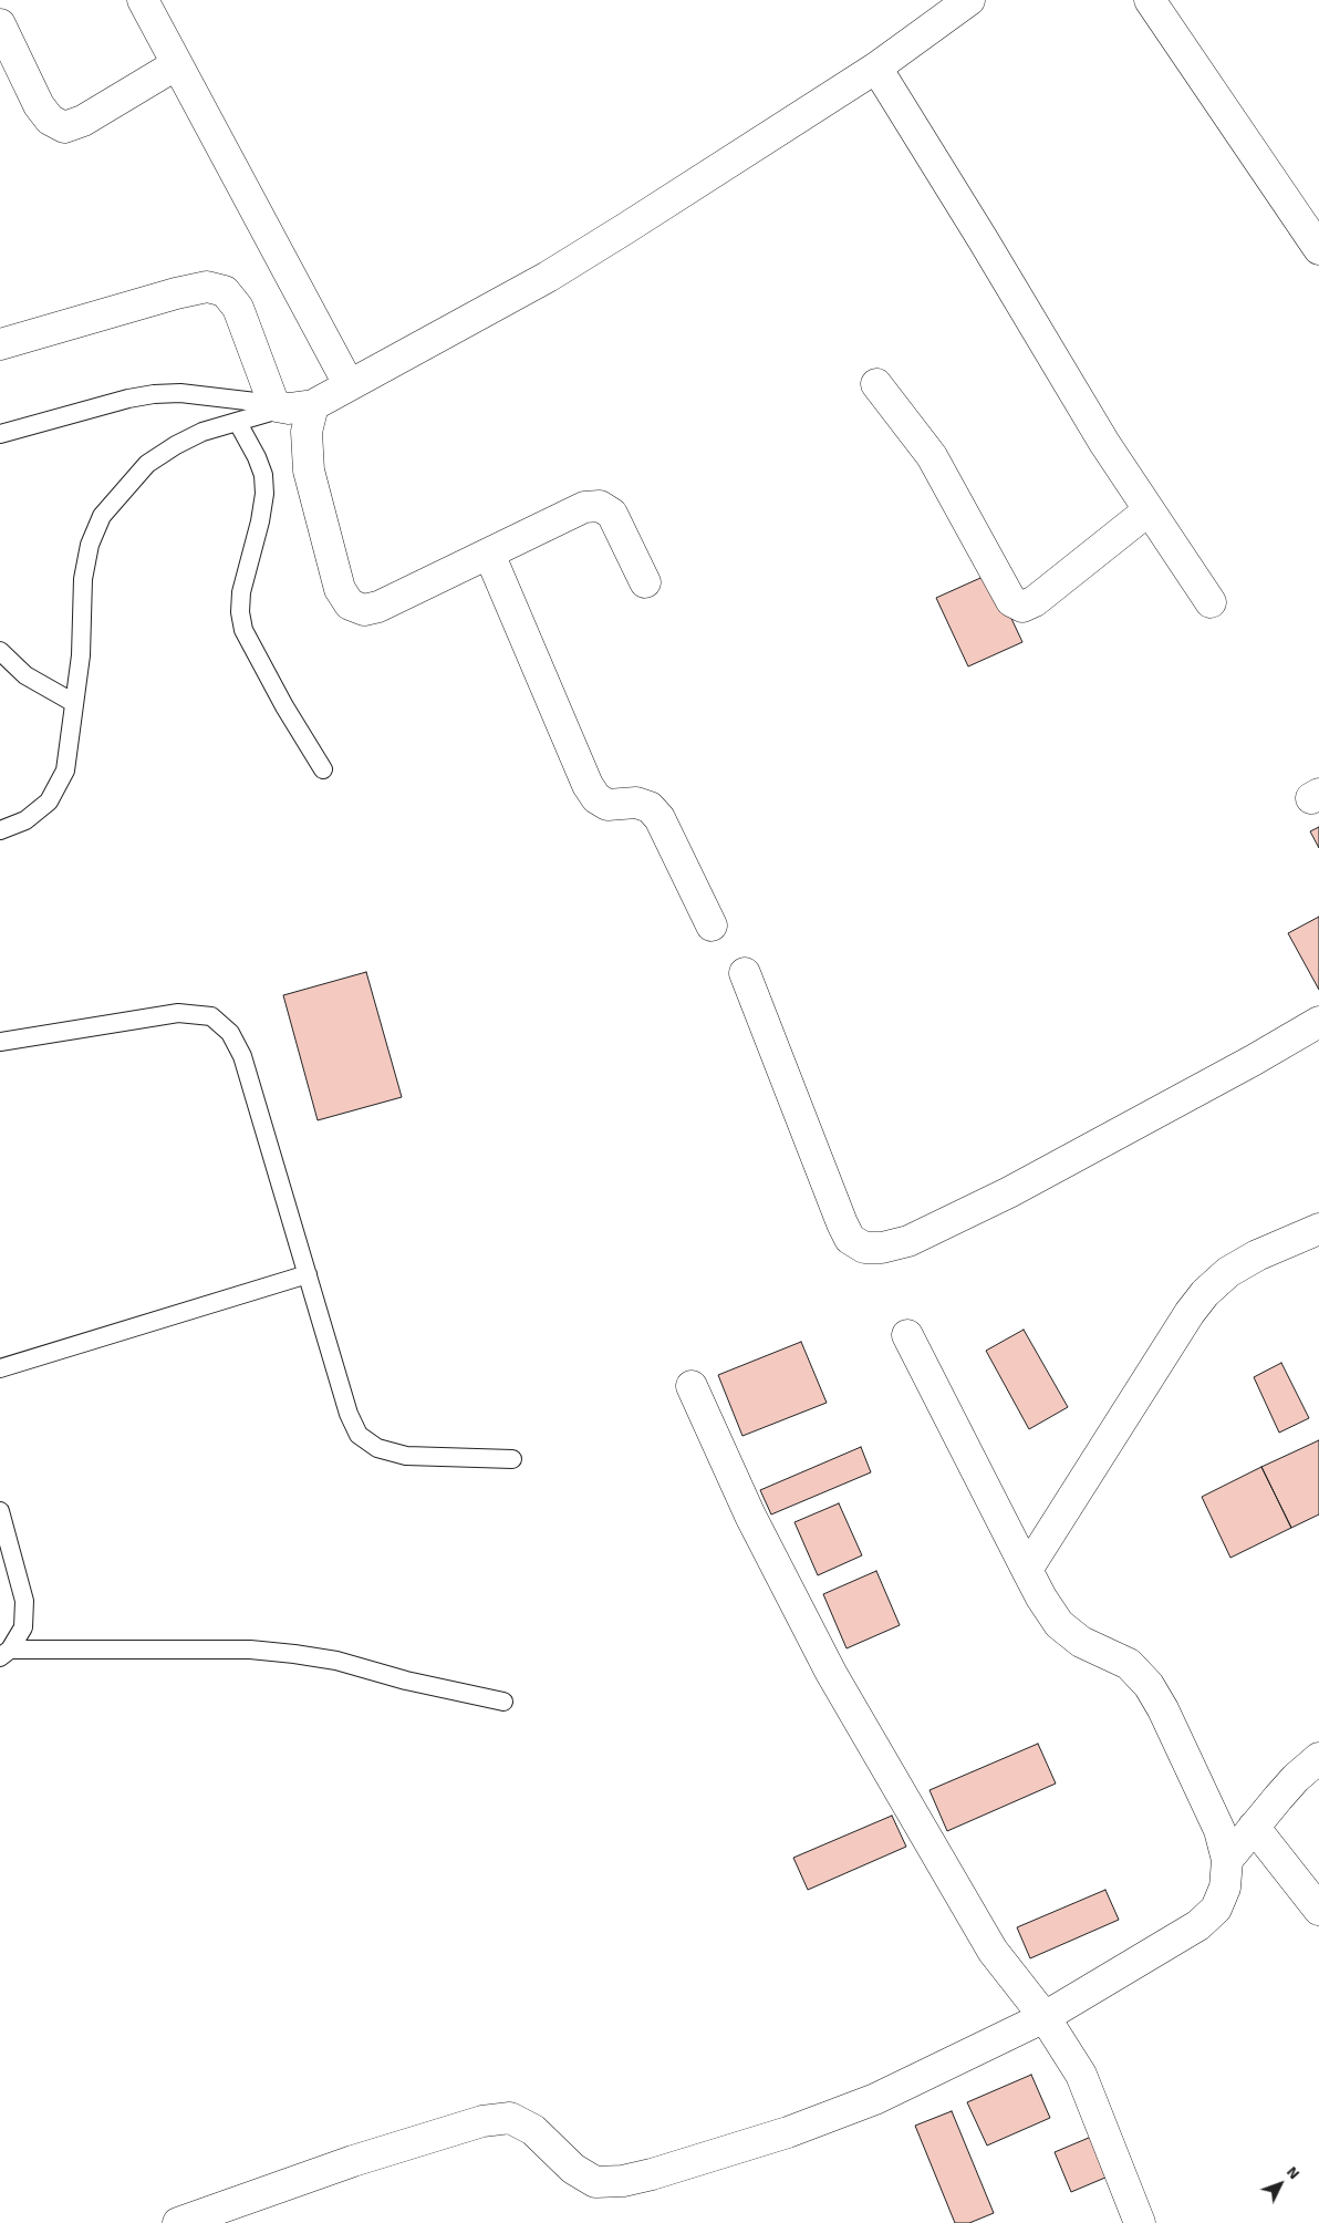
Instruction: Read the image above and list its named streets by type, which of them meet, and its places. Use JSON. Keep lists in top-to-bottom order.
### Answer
{
  "north": "top right"
}
